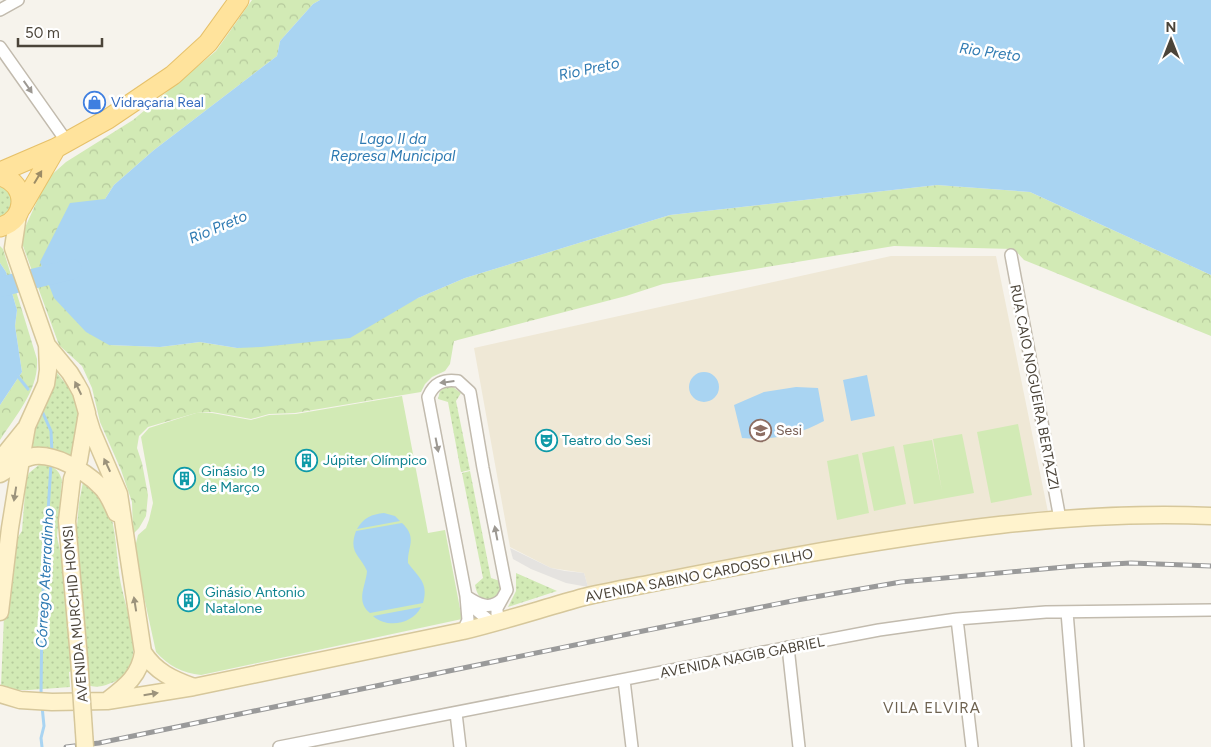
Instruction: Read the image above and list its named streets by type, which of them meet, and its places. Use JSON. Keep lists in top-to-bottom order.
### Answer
{
  "streets": {
    "main road": ["AVENIDA SABINO CARDOSO FILHO", "AVENIDA MURCHID HOMSI"],
    "street": ["RUA CAIO NOGUEIRA BERTAZZI", "AVENIDA NAGIB GABRIEL"]
  },
  "crossings": [
    ["RUA CAIO NOGUEIRA BERTAZZI", "AVENIDA SABINO CARDOSO FILHO"]
  ],
  "districts": ["VILA ELVIRA"],
  "water": ["Rio Preto", "Lago II da Represa Municipal", "Córrego Aterradinho"],
  "places": {
    "shop": ["Vidraçaria Real"],
    "school or university": ["Sesi"],
    "theatre": ["Teatro do Sesi"],
    "building": ["Júpiter Olímpico", "Ginásio 19 de Março", "Ginásio Antonio Natalone"]
  },
  "scale_bar": "50 m",
  "north": "top"
}
